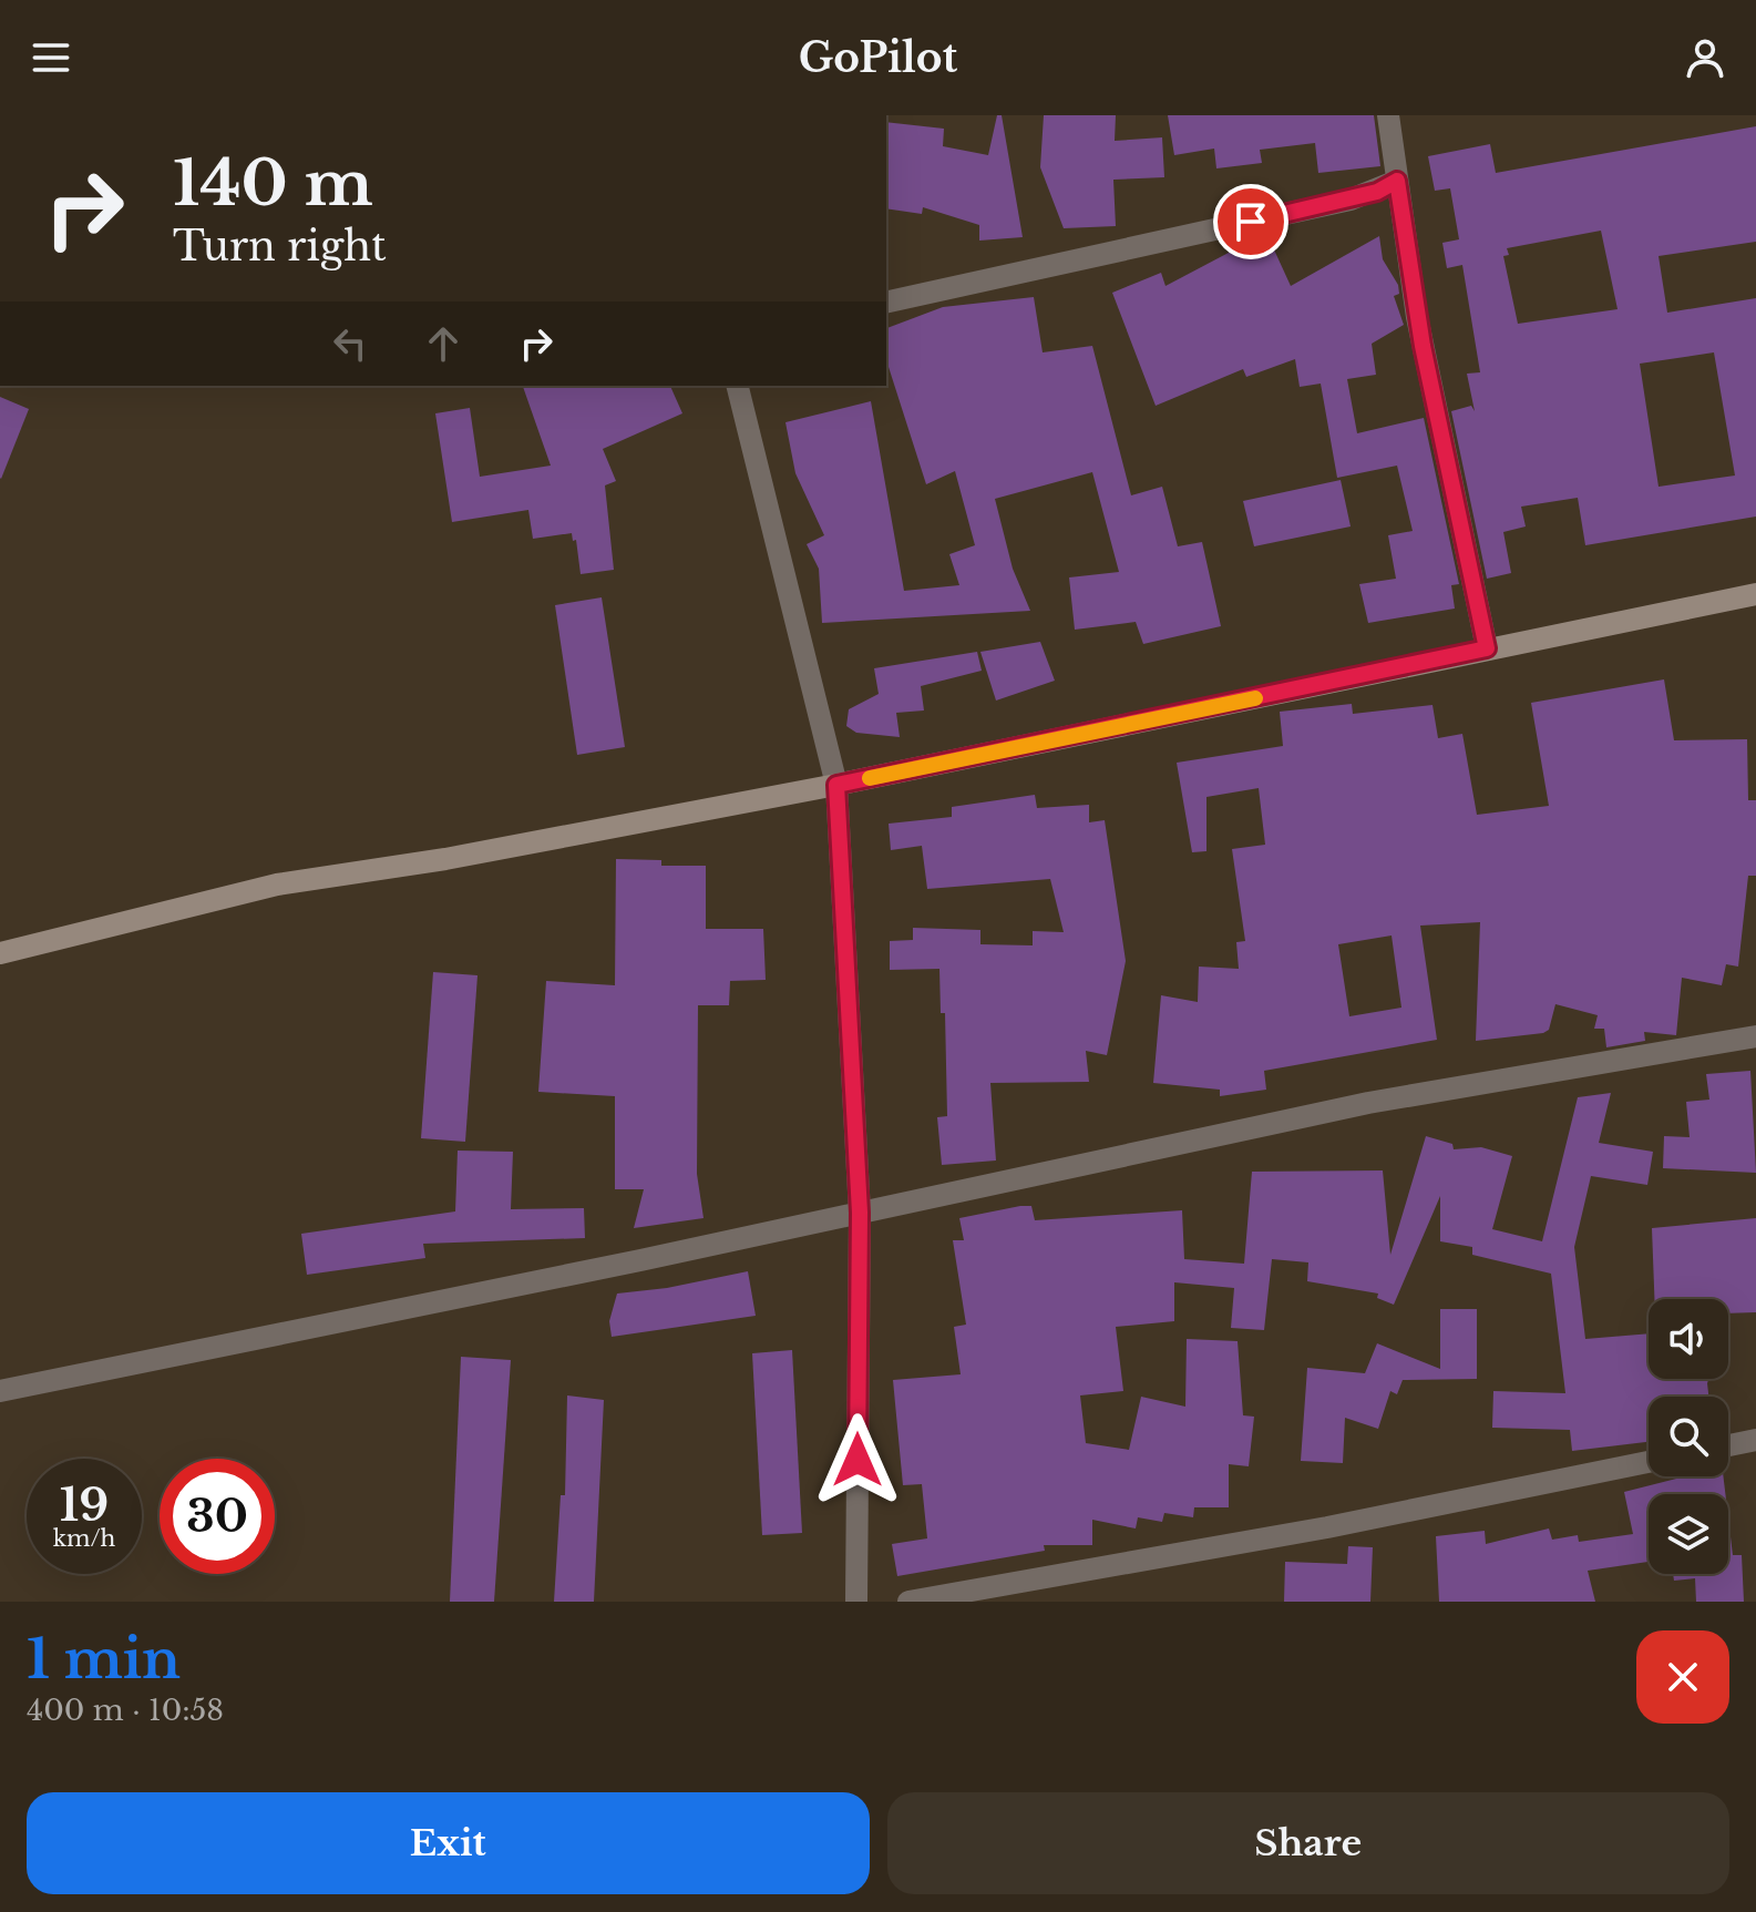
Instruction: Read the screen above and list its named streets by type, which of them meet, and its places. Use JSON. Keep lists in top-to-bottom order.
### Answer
{
  "page": {
    "header": "GoPilot",
    "turn": ["140 m", "Turn right"],
    "speed": "19 km/h",
    "limit": "30",
    "heading": ["1 min", "400 m · 10:58"],
    "buttons": ["Exit", "Share"]
  }
}
